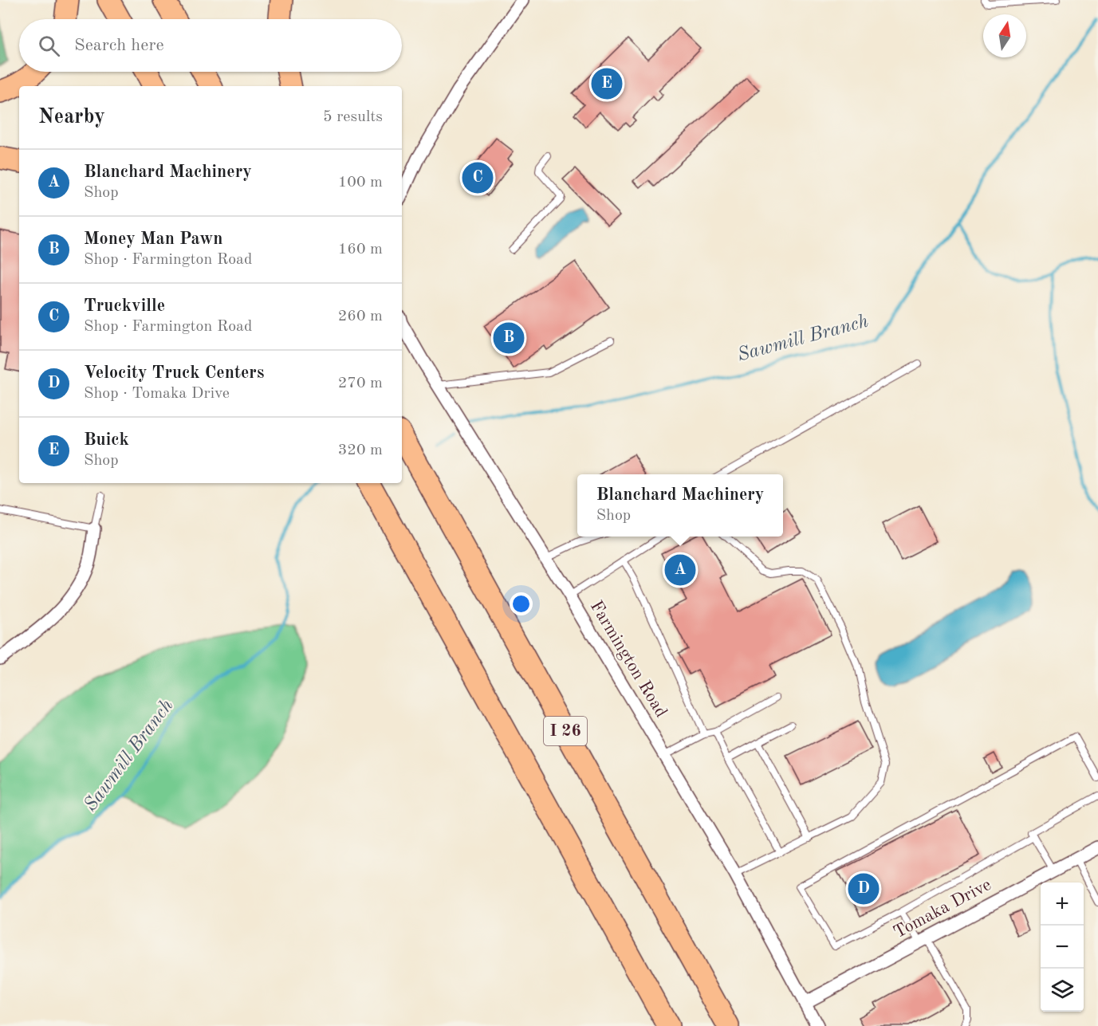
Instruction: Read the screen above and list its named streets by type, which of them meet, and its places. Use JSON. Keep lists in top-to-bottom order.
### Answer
{
  "streets": {
    "highway": ["I 26"],
    "street": ["Farmington Road", "Tomaka Drive"]
  },
  "crossings": [
    ["Farmington Road", "Tomaka Drive"]
  ],
  "water": ["Sawmill Branch"],
  "north": "top",
  "page": {
    "search": "Search here",
    "pins": [
      "E",
      "C",
      "B",
      "A",
      "D"
    ],
    "heading": ["Nearby", "5 results"],
    "list": [
      {
        "mark": "A",
        "name": "Blanchard Machinery",
        "note": "Shop",
        "value": "100 m"
      },
      {
        "mark": "B",
        "name": "Money Man Pawn",
        "note": "Shop · Farmington Road",
        "value": "160 m"
      },
      {
        "mark": "C",
        "name": "Truckville",
        "note": "Shop · Farmington Road",
        "value": "260 m"
      },
      {
        "mark": "D",
        "name": "Velocity Truck Centers",
        "note": "Shop · Tomaka Drive",
        "value": "270 m"
      },
      {
        "mark": "E",
        "name": "Buick",
        "note": "Shop",
        "value": "320 m"
      }
    ],
    "popup": ["Blanchard Machinery", "Shop"],
    "map_buttons": ["+", "−"]
  }
}
